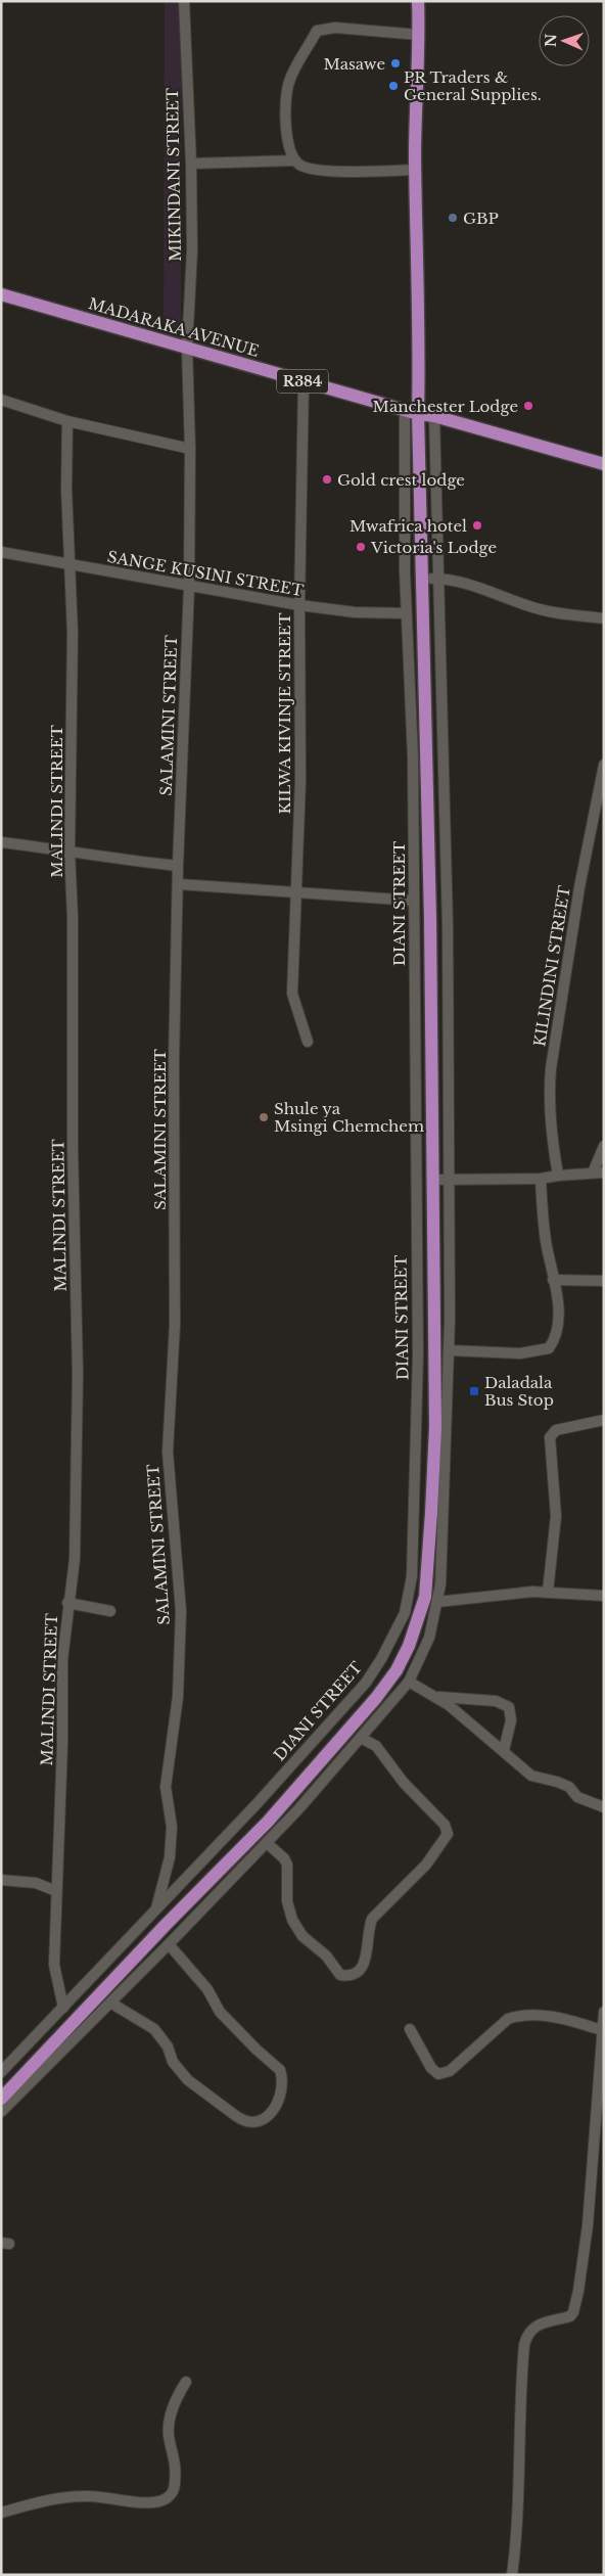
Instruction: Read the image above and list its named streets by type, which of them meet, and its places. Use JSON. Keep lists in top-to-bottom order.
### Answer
{
  "streets": {
    "main road": ["MADARAKA AVENUE", "R384"],
    "street": [
      "MIKINDANI STREET",
      "SANGE KUSINI STREET",
      "KILWA KIVINJE STREET",
      "SALAMINI STREET",
      "MALINDI STREET",
      "DIANI STREET",
      "KILINDINI STREET"
    ]
  },
  "crossings": [
    ["MIKINDANI STREET", "MADARAKA AVENUE"],
    ["MIKINDANI STREET", "SALAMINI STREET"],
    ["MADARAKA AVENUE", "KILWA KIVINJE STREET"],
    ["MADARAKA AVENUE", "SALAMINI STREET"],
    ["MADARAKA AVENUE", "DIANI STREET"],
    ["SANGE KUSINI STREET", "KILWA KIVINJE STREET"],
    ["SANGE KUSINI STREET", "SALAMINI STREET"],
    ["SANGE KUSINI STREET", "MALINDI STREET"],
    ["SANGE KUSINI STREET", "DIANI STREET"],
    ["SALAMINI STREET", "DIANI STREET"],
    ["MALINDI STREET", "DIANI STREET"]
  ],
  "places": {
    "other": [
      "Masawe",
      "PR Traders & General Supplies.",
      "GBP",
      "Manchester Lodge",
      "Gold crest lodge",
      "Mwafrica hotel",
      "Victoria's Lodge",
      "Shule ya Msingi Chemchem"
    ],
    "transit": ["Daladala Bus Stop"]
  },
  "north": "left"
}
